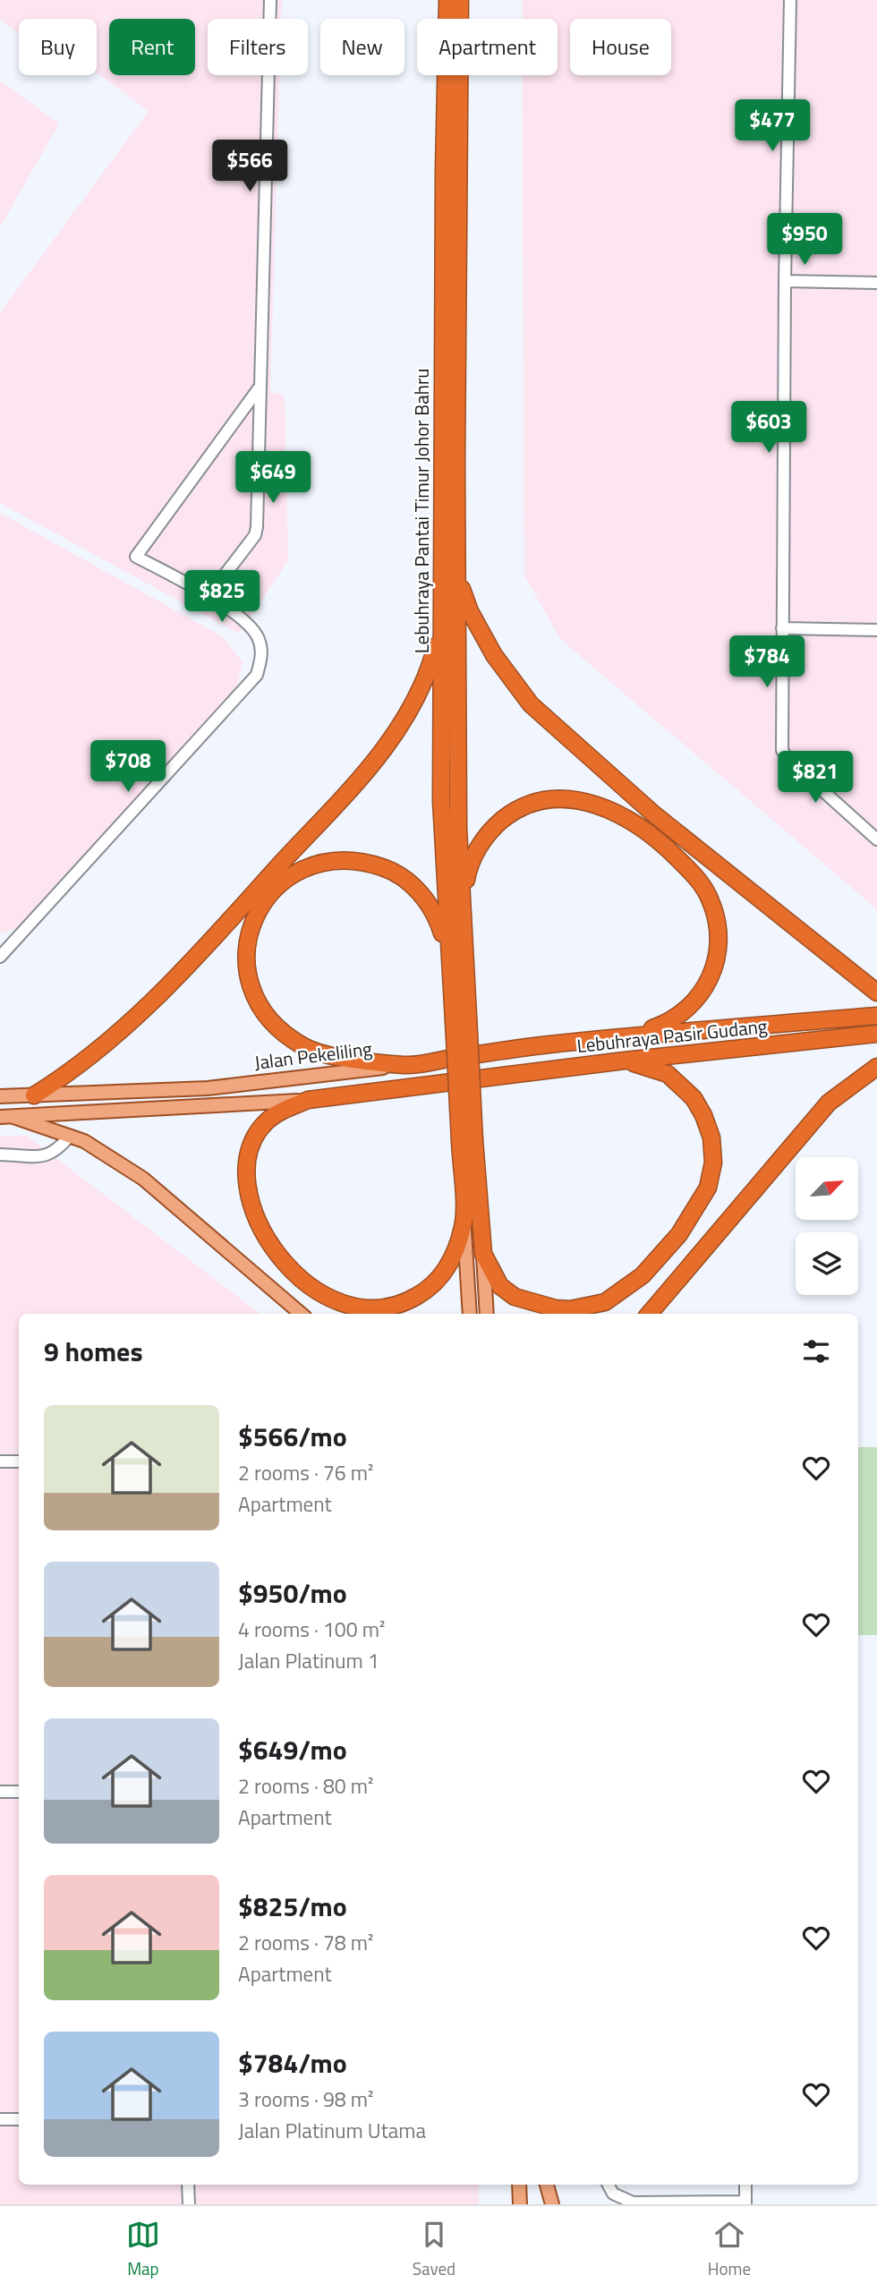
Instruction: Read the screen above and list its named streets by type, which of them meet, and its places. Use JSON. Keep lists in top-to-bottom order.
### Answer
{
  "streets": {
    "highway": ["Lebuhraya Pantai Timur Johor Bahru", "Lebuhraya Pasir Gudang", "Jalan Pekeliling"]
  },
  "crossings": [
    ["Lebuhraya Pasir Gudang", "Jalan Pekeliling"]
  ],
  "north": "top right",
  "page": {
    "chip": [
      "Buy",
      "Rent",
      "Filters",
      "New",
      "Apartment",
      "House"
    ],
    "price": [
      "$477",
      "$566",
      "$950",
      "$603",
      "$649",
      "$825",
      "$784",
      "$708",
      "$821"
    ],
    "heading": "9 homes",
    "list": [
      {
        "name": "$566/mo",
        "note": "2 rooms · 76 m² · Apartment"
      },
      {
        "name": "$950/mo",
        "note": "4 rooms · 100 m² · Jalan Platinum 1"
      },
      {
        "name": "$649/mo",
        "note": "2 rooms · 80 m² · Apartment"
      },
      {
        "name": "$825/mo",
        "note": "2 rooms · 78 m² · Apartment"
      },
      {
        "name": "$784/mo",
        "note": "3 rooms · 98 m² · Jalan Platinum Utama"
      }
    ],
    "tabs": ["Map", "Saved", "Home"]
  }
}
